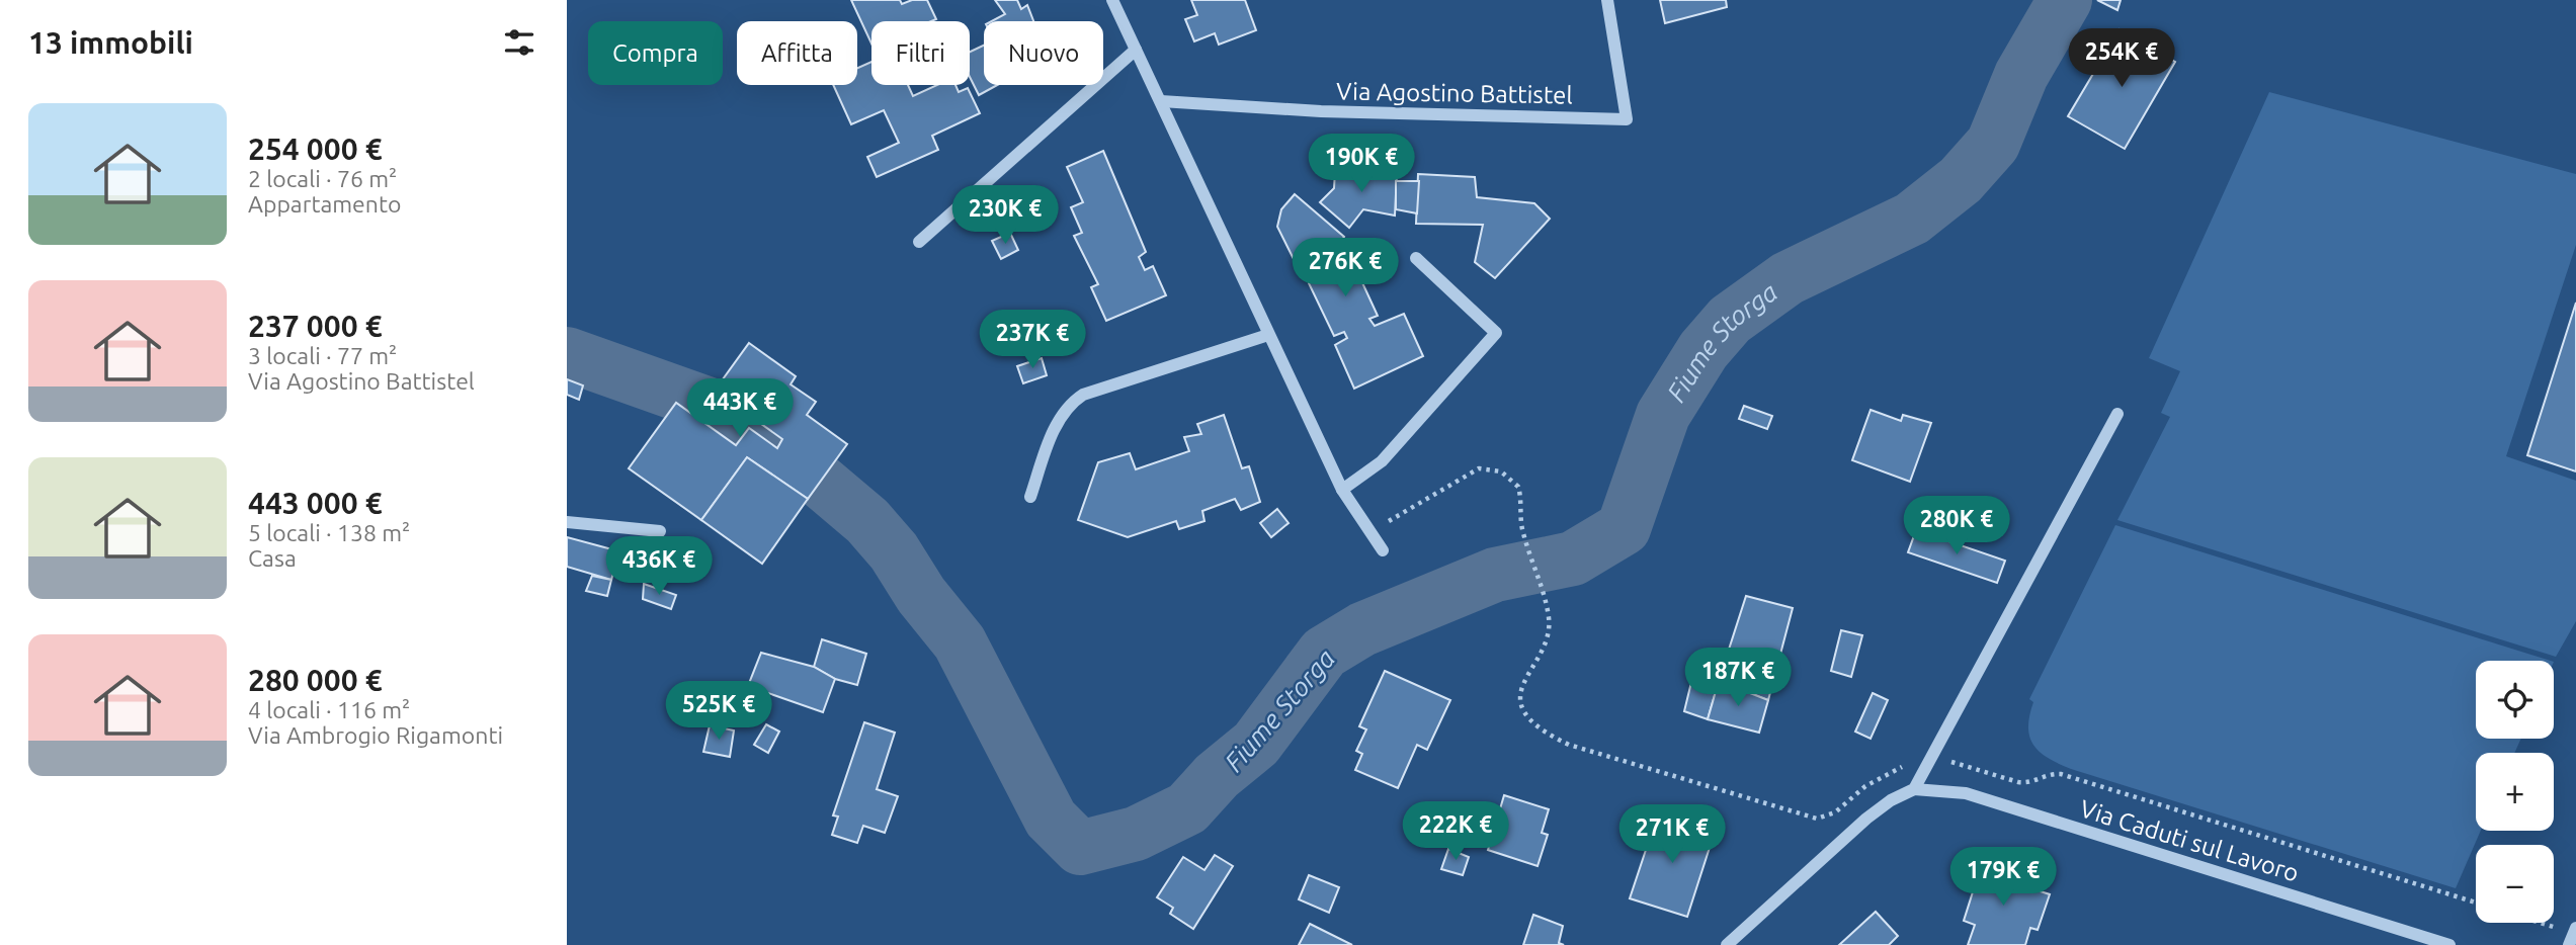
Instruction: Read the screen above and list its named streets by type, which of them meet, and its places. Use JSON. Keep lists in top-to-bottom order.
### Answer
{
  "streets": {
    "street": ["Via Agostino Battistel", "Via Caduti sul Lavoro"]
  },
  "water": ["Fiume Storga"],
  "page": {
    "heading": "13 immobili",
    "chip": [
      "Compra",
      "Affitta",
      "Filtri",
      "Nuovo"
    ],
    "price": [
      "254K €",
      "190K €",
      "230K €",
      "276K €",
      "237K €",
      "443K €",
      "280K €",
      "436K €",
      "187K €",
      "525K €",
      "222K €",
      "271K €",
      "179K €"
    ],
    "list": [
      {
        "name": "254 000 €",
        "note": "2 locali · 76 m² · Appartamento"
      },
      {
        "name": "237 000 €",
        "note": "3 locali · 77 m² · Via Agostino Battistel"
      },
      {
        "name": "443 000 €",
        "note": "5 locali · 138 m² · Casa"
      },
      {
        "name": "280 000 €",
        "note": "4 locali · 116 m² · Via Ambrogio Rigamonti"
      }
    ],
    "map_buttons": ["+", "−"]
  }
}
